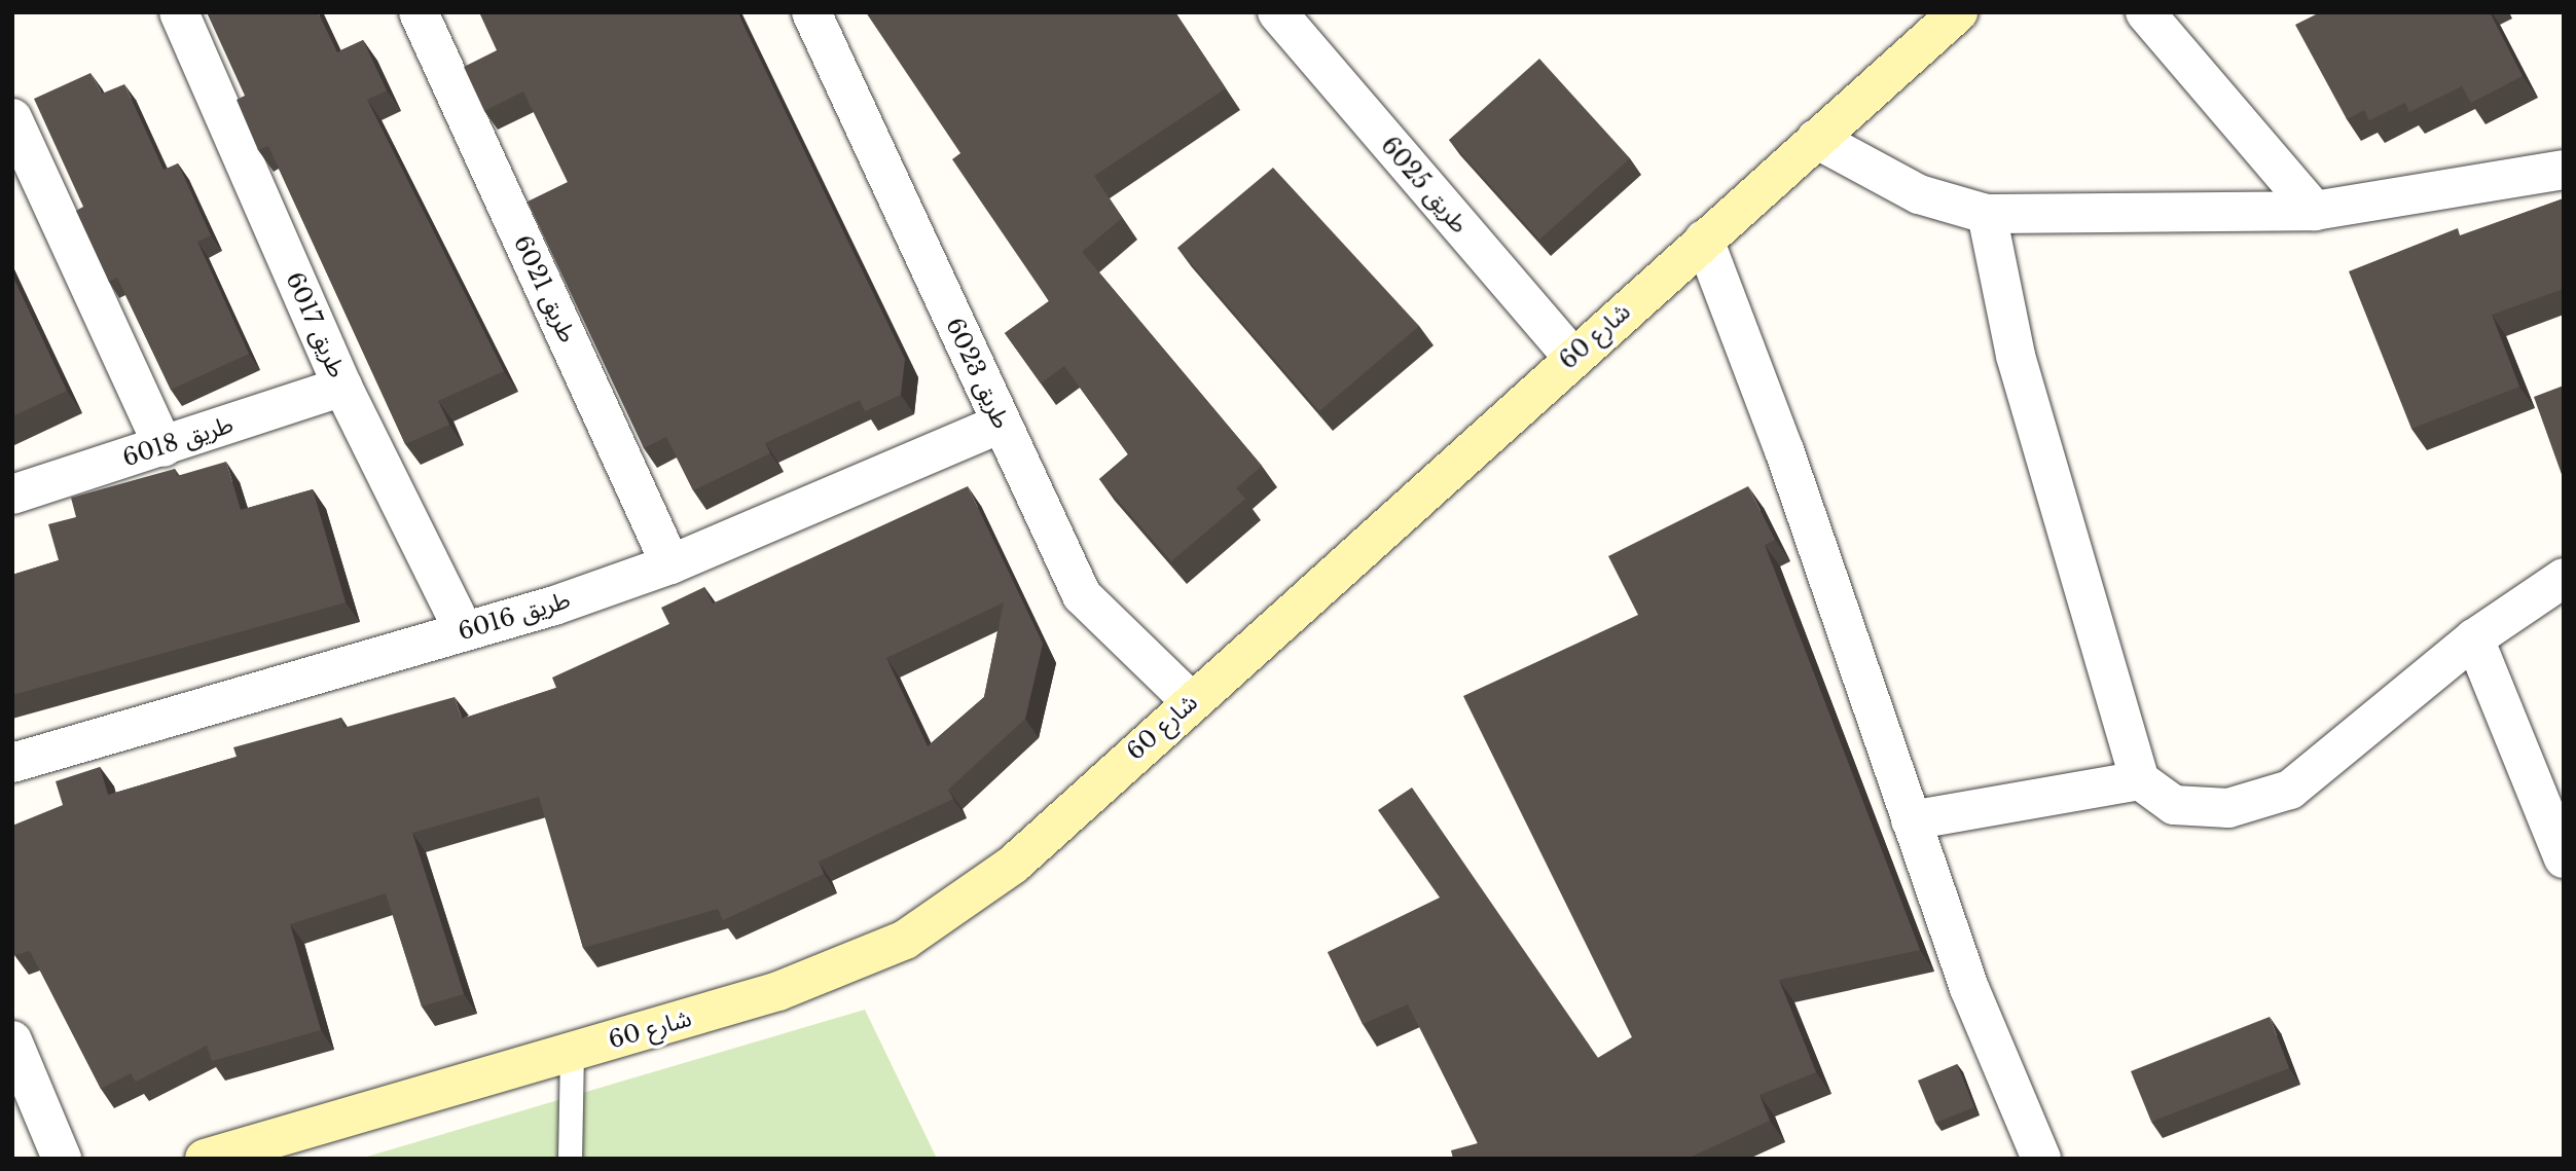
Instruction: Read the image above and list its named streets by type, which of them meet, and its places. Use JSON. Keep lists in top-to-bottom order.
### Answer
{
  "streets": {
    "street": [
      "طريق 6025",
      "طريق 6021",
      "طريق 6017",
      "شارع 60",
      "طريق 6023",
      "طريق 6018",
      "طريق 6016"
    ]
  },
  "crossings": [
    ["طريق 6025", "شارع 60"],
    ["طريق 6021", "طريق 6016"],
    ["طريق 6017", "طريق 6018"],
    ["طريق 6017", "طريق 6016"],
    ["شارع 60", "طريق 6023"],
    ["طريق 6023", "طريق 6016"]
  ]
}
